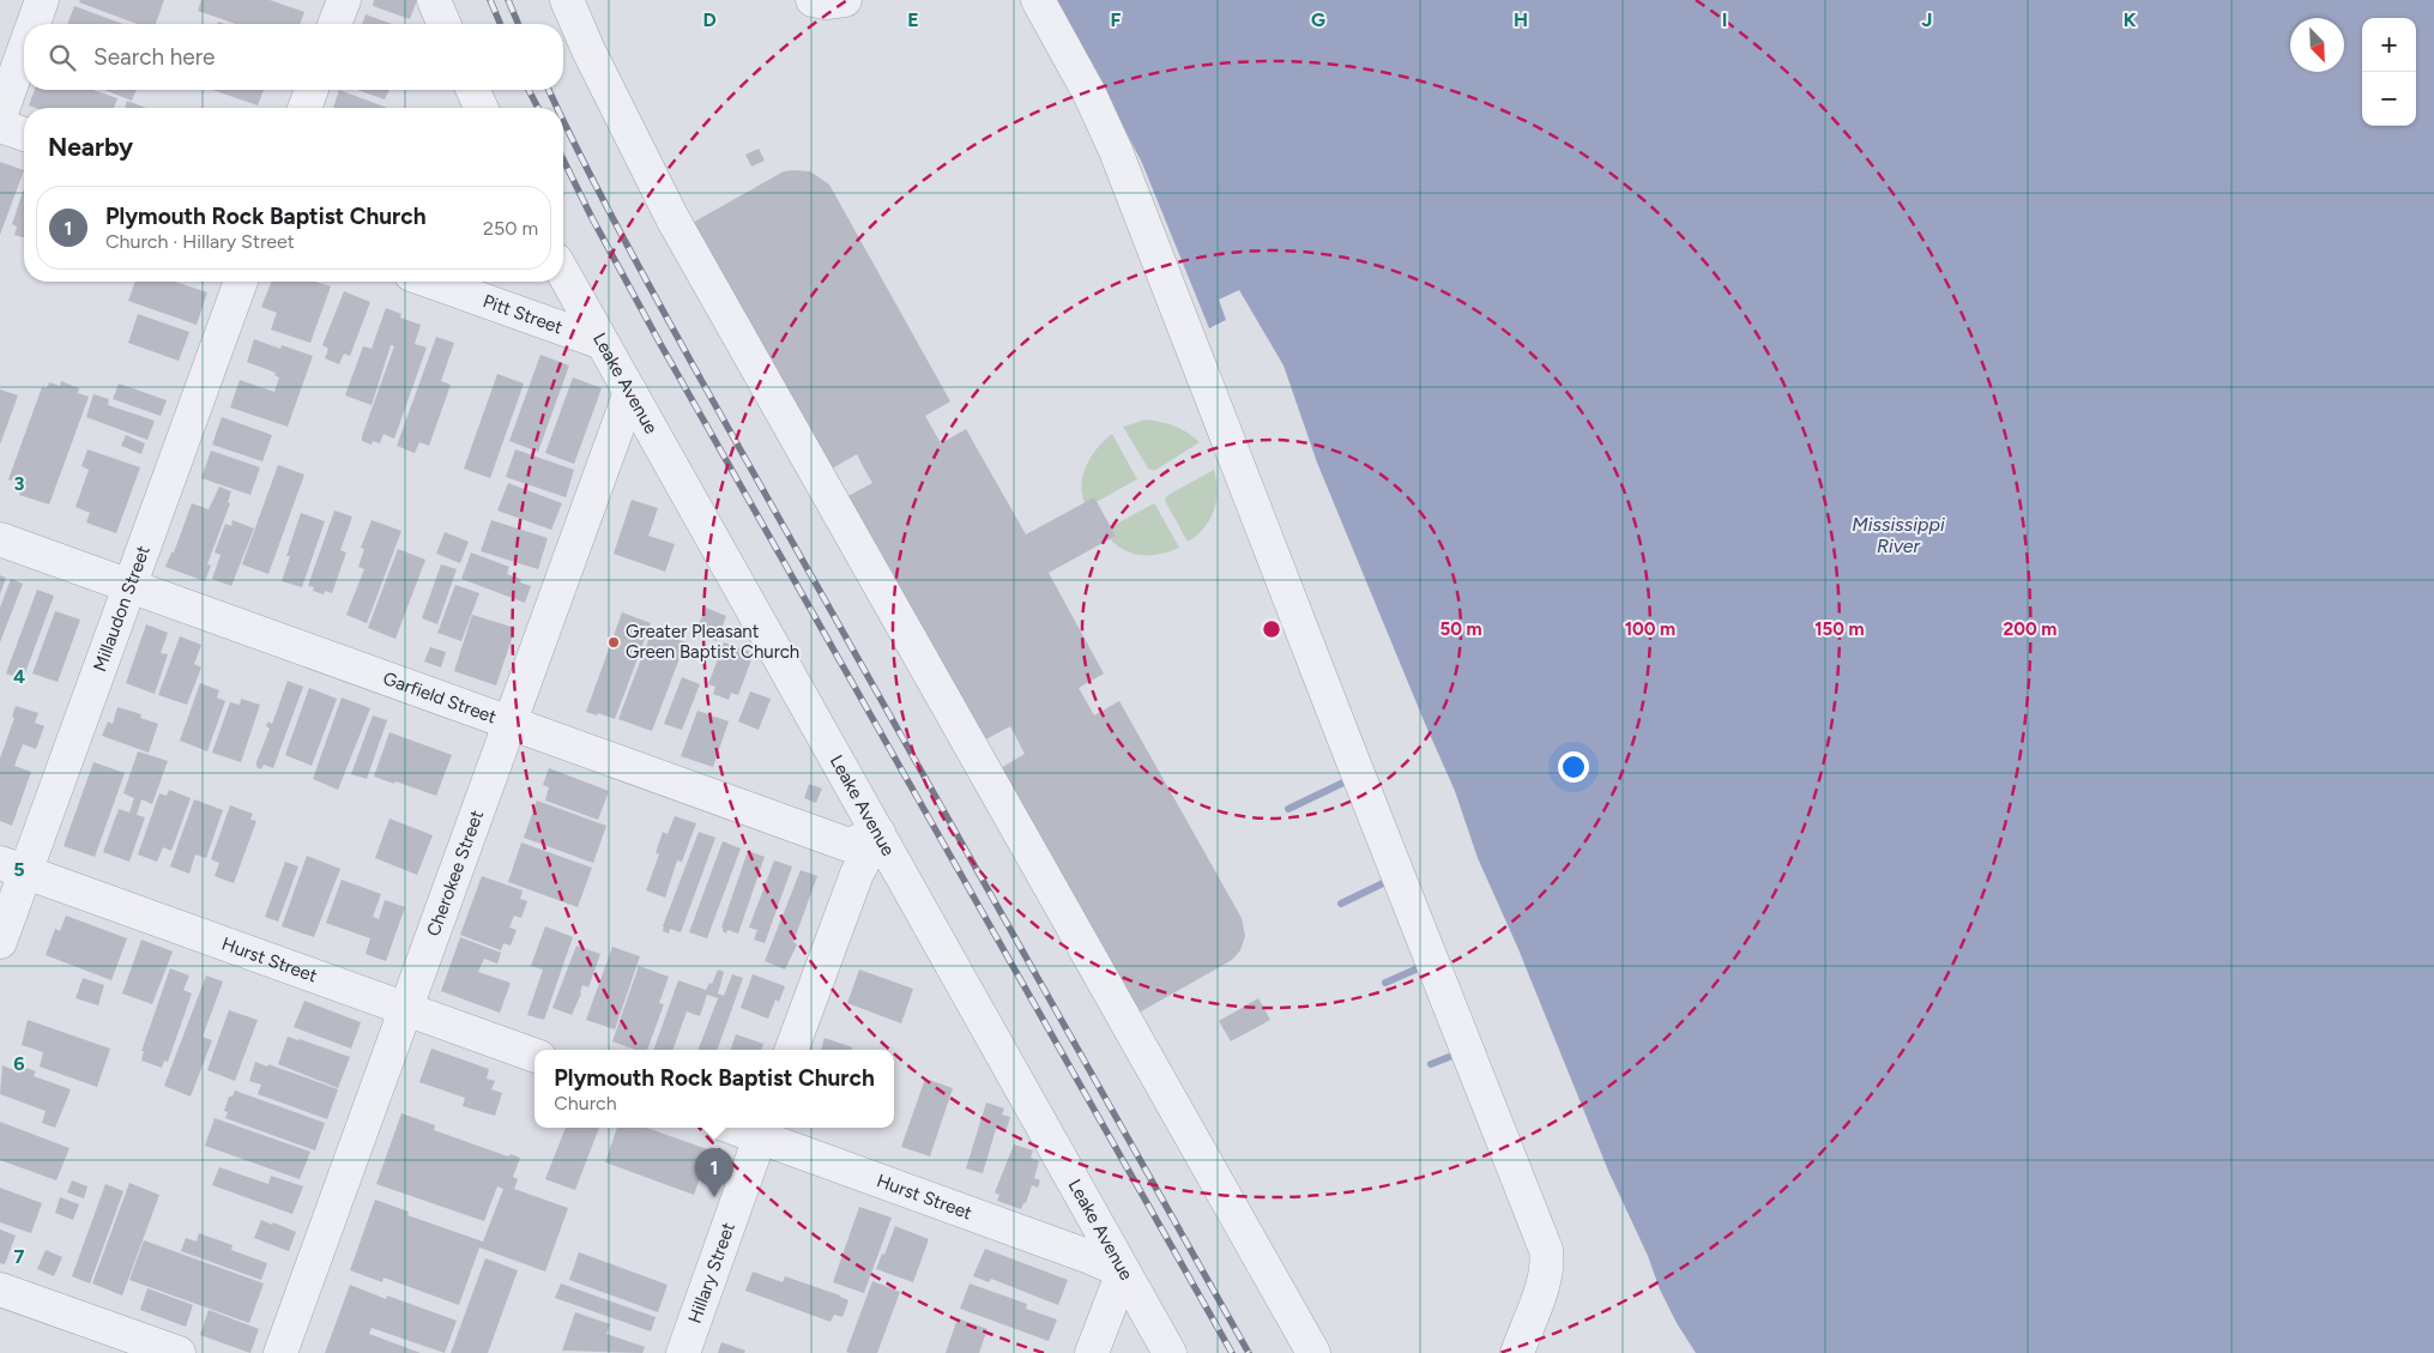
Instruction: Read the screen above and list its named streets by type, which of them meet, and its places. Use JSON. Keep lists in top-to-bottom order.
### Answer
{
  "streets": {
    "street": [
      "Pitt Street",
      "Leake Avenue",
      "Millaudon Street",
      "Garfield Street",
      "Cherokee Street",
      "Hurst Street",
      "Hillary Street"
    ]
  },
  "crossings": [
    ["Pitt Street", "Leake Avenue"],
    ["Leake Avenue", "Garfield Street"],
    ["Leake Avenue", "Cherokee Street"],
    ["Leake Avenue", "Hurst Street"],
    ["Millaudon Street", "Garfield Street"],
    ["Millaudon Street", "Hurst Street"],
    ["Garfield Street", "Cherokee Street"],
    ["Cherokee Street", "Hurst Street"],
    ["Hurst Street", "Hillary Street"]
  ],
  "water": ["Mississippi River"],
  "places": ["Greater Pleasant Green Baptist Church"],
  "north": "bottom right",
  "page": {
    "map_buttons": ["+", "−"],
    "search": "Search here",
    "heading": "Nearby",
    "list": [
      {
        "mark": "1",
        "name": "Plymouth Rock Baptist Church",
        "note": "Church · Hillary Street",
        "value": "250 m"
      }
    ],
    "popup": ["Plymouth Rock Baptist Church", "Church"],
    "pins": "1"
  },
  "grid": {
    "columns": [
      "D",
      "E",
      "F",
      "G",
      "H",
      "I",
      "J",
      "K"
    ],
    "rows": [
      "3",
      "4",
      "5",
      "6",
      "7"
    ]
  },
  "rings": [
    "50 m",
    "100 m",
    "150 m",
    "200 m"
  ]
}
